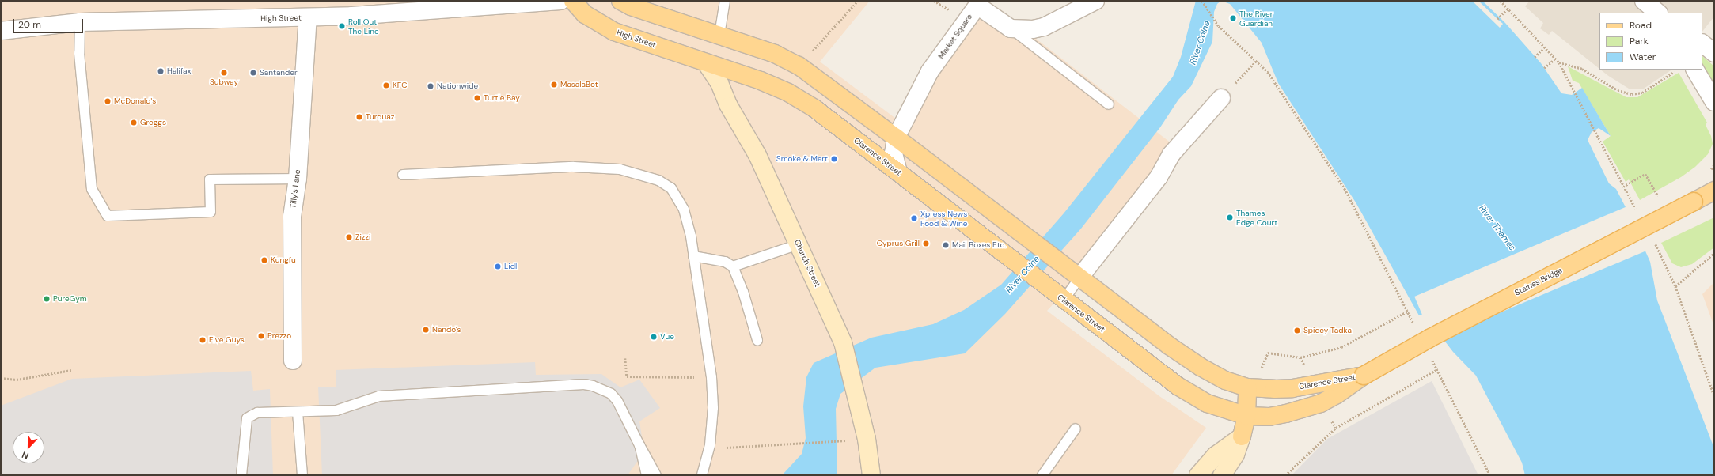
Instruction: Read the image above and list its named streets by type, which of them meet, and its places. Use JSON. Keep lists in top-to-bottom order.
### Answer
{
  "streets": {
    "main road": [
      "High Street",
      "Clarence Street",
      "Church Street",
      "Staines Bridge"
    ],
    "street": ["Market Square", "Tilly's Lane"]
  },
  "crossings": [
    ["High Street", "Clarence Street"],
    ["High Street", "Tilly's Lane"],
    ["High Street", "Church Street"],
    ["Market Square", "Clarence Street"],
    ["Clarence Street", "Church Street"],
    ["Clarence Street", "Staines Bridge"]
  ],
  "water": ["River Colne", "River Thames"],
  "places": [
    "The River Guardian",
    "Roll Out The Line",
    "Halifax",
    "Subway",
    "Santander",
    "MasalaBot",
    "KFC",
    "Nationwide",
    "Turtle Bay",
    "McDonald's",
    "Turquaz",
    "Greggs",
    "Smoke & Mart",
    "Thames Edge Court",
    "Xpress News Food & Wine",
    "Zizzi",
    "Cyprus Grill",
    "Mail Boxes Etc.",
    "Kungfu",
    "Lidl",
    "PureGym",
    "Nando's",
    "Spicey Tadka",
    "Prezzo",
    "Vue",
    "Five Guys"
  ],
  "legend": ["Road", "Park", "Water"],
  "scale_bar": "20 m",
  "north": "bottom"
}
